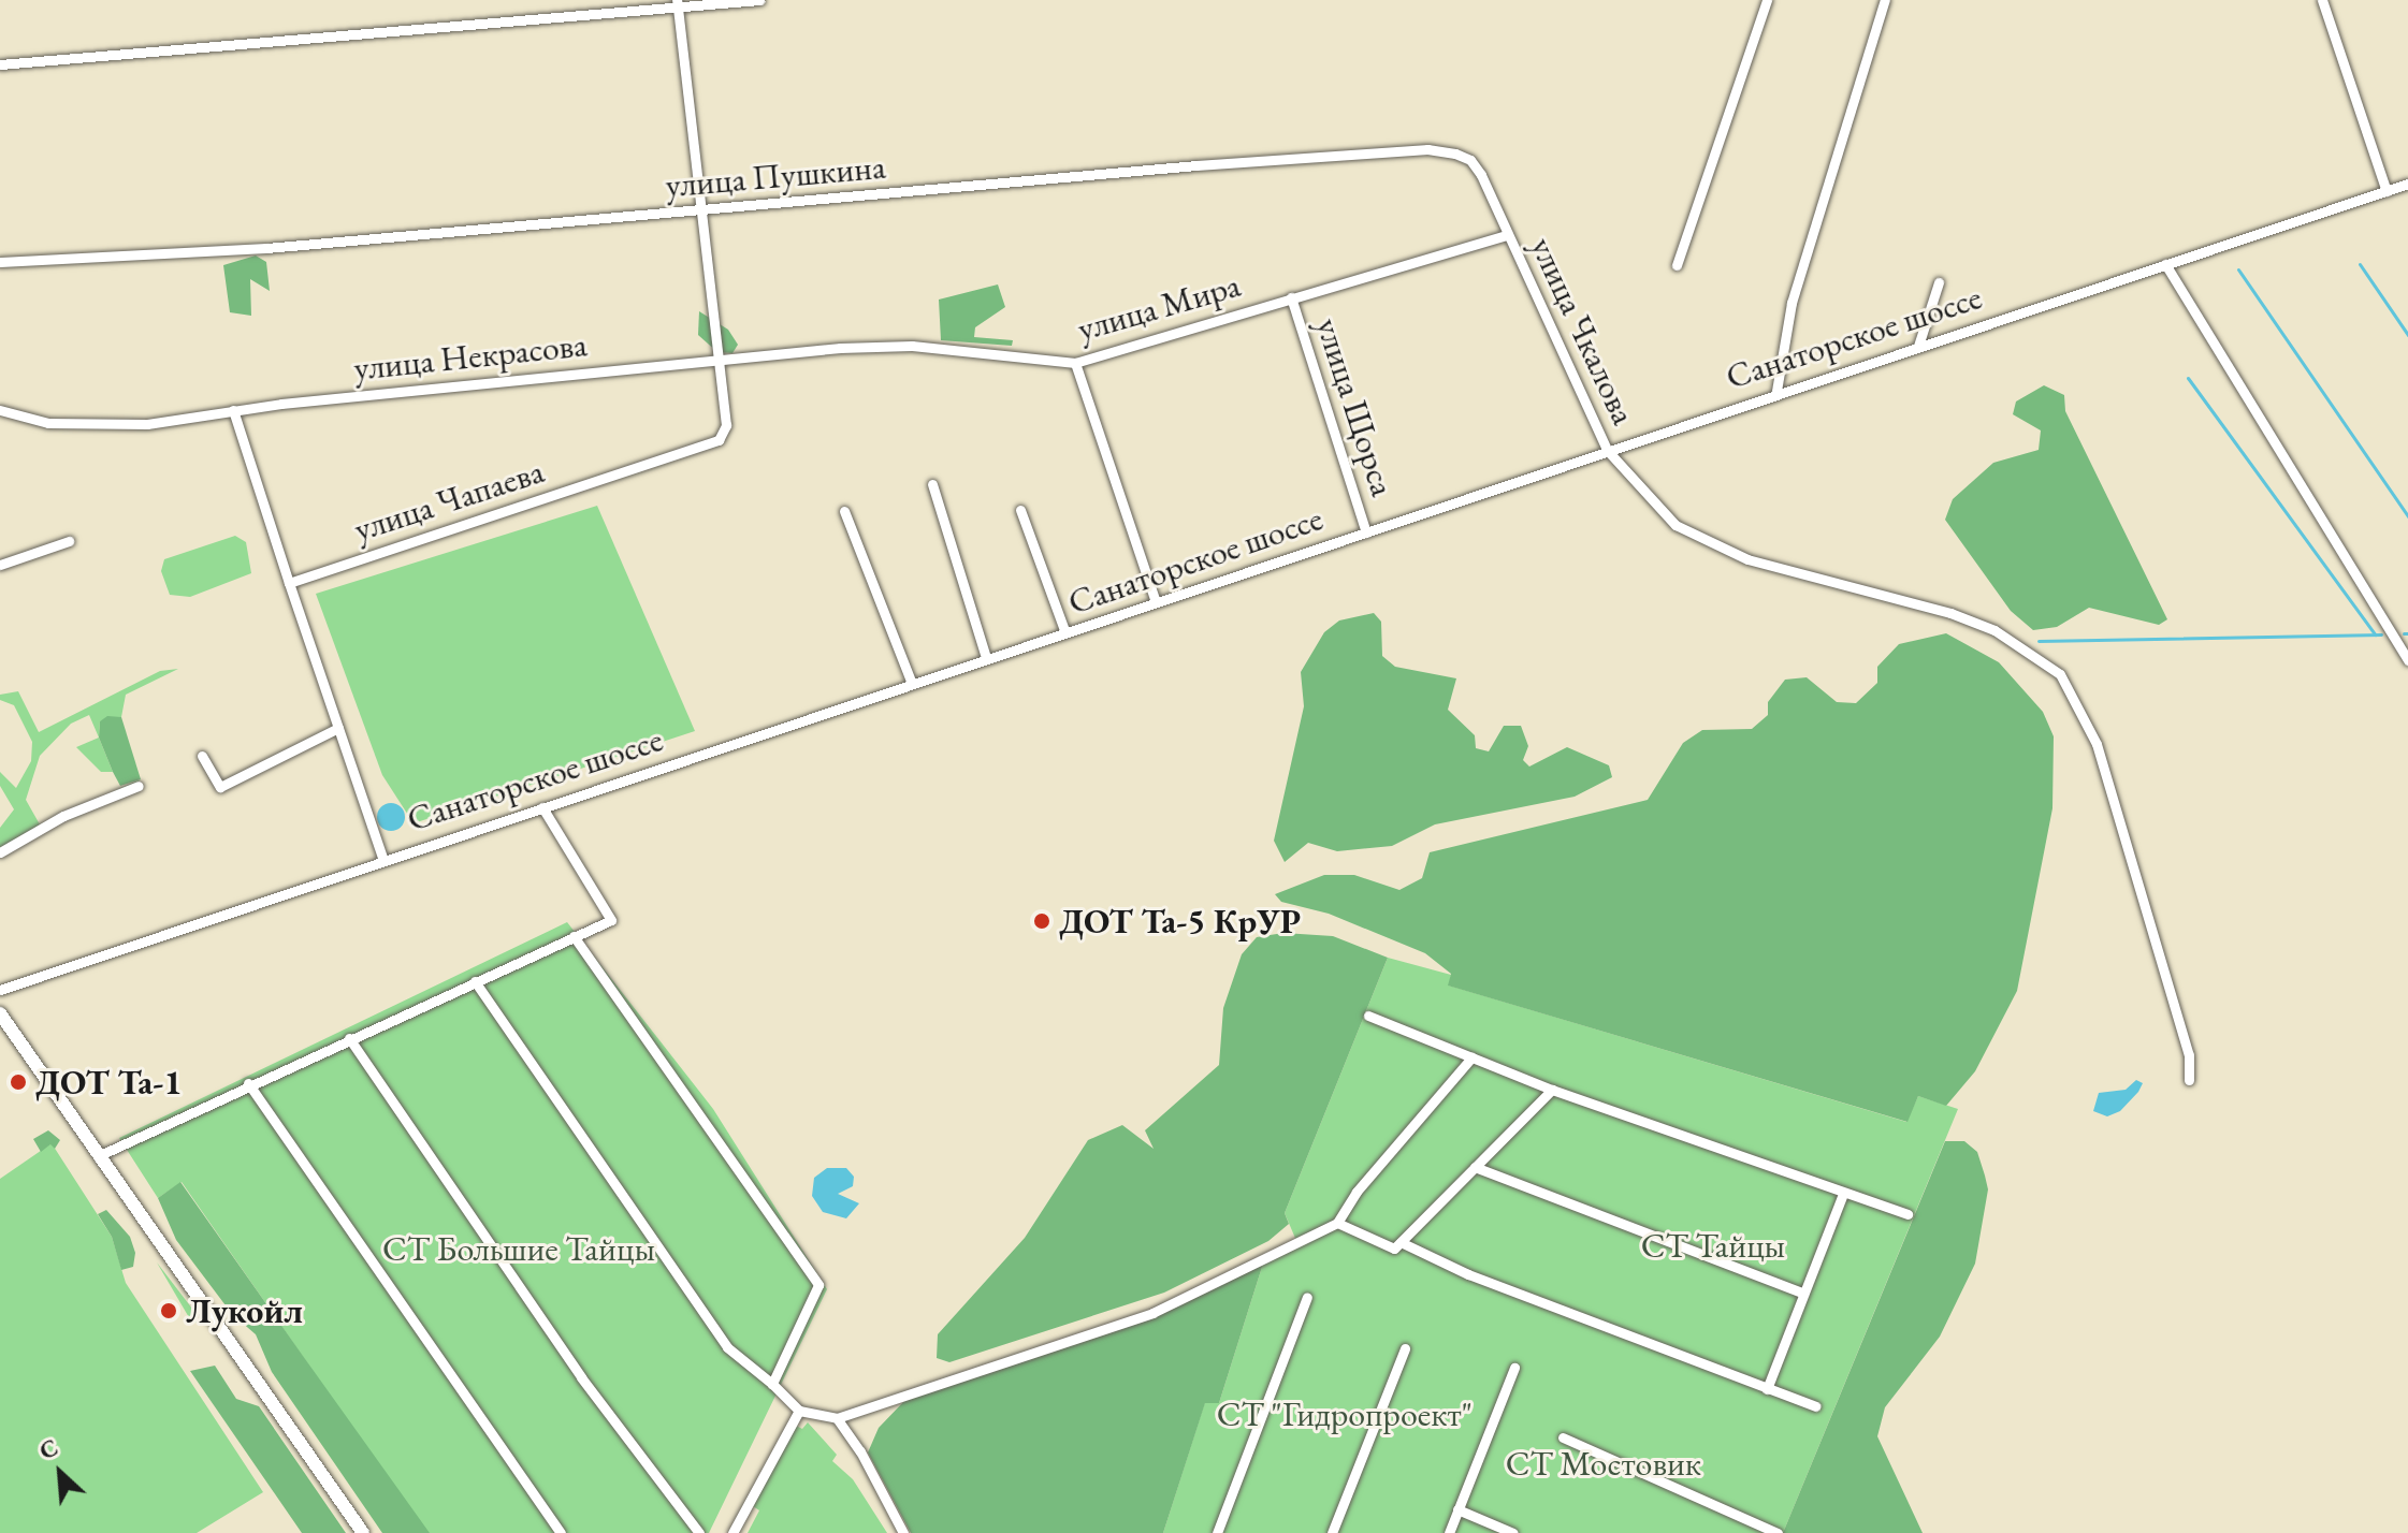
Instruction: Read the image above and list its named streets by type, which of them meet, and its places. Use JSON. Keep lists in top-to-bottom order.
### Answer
{
  "streets": {
    "street": [
      "улица Пушкина",
      "улица Мира",
      "улица Чкалова",
      "Санаторское шоссе",
      "улица Некрасова",
      "улица Щорса",
      "улица Чапаева"
    ]
  },
  "crossings": [
    ["улица Пушкина", "улица Мира"],
    ["улица Пушкина", "улица Чкалова"],
    ["улица Пушкина", "улица Чапаева"],
    ["улица Мира", "улица Чкалова"],
    ["улица Мира", "улица Некрасова"],
    ["улица Мира", "улица Щорса"],
    ["улица Мира", "улица Чапаева"],
    ["улица Чкалова", "Санаторское шоссе"],
    ["Санаторское шоссе", "улица Щорса"],
    ["улица Некрасова", "улица Чапаева"]
  ],
  "parks": [
    "СТ Тайцы",
    "СТ Большие Тайцы",
    "СТ \"Гидропроект\"",
    "СТ Мостовик"
  ],
  "places": ["ДОТ Та-5 КрУР", "ДОТ Та-1", "Лукойл"],
  "north": "top left"
}
